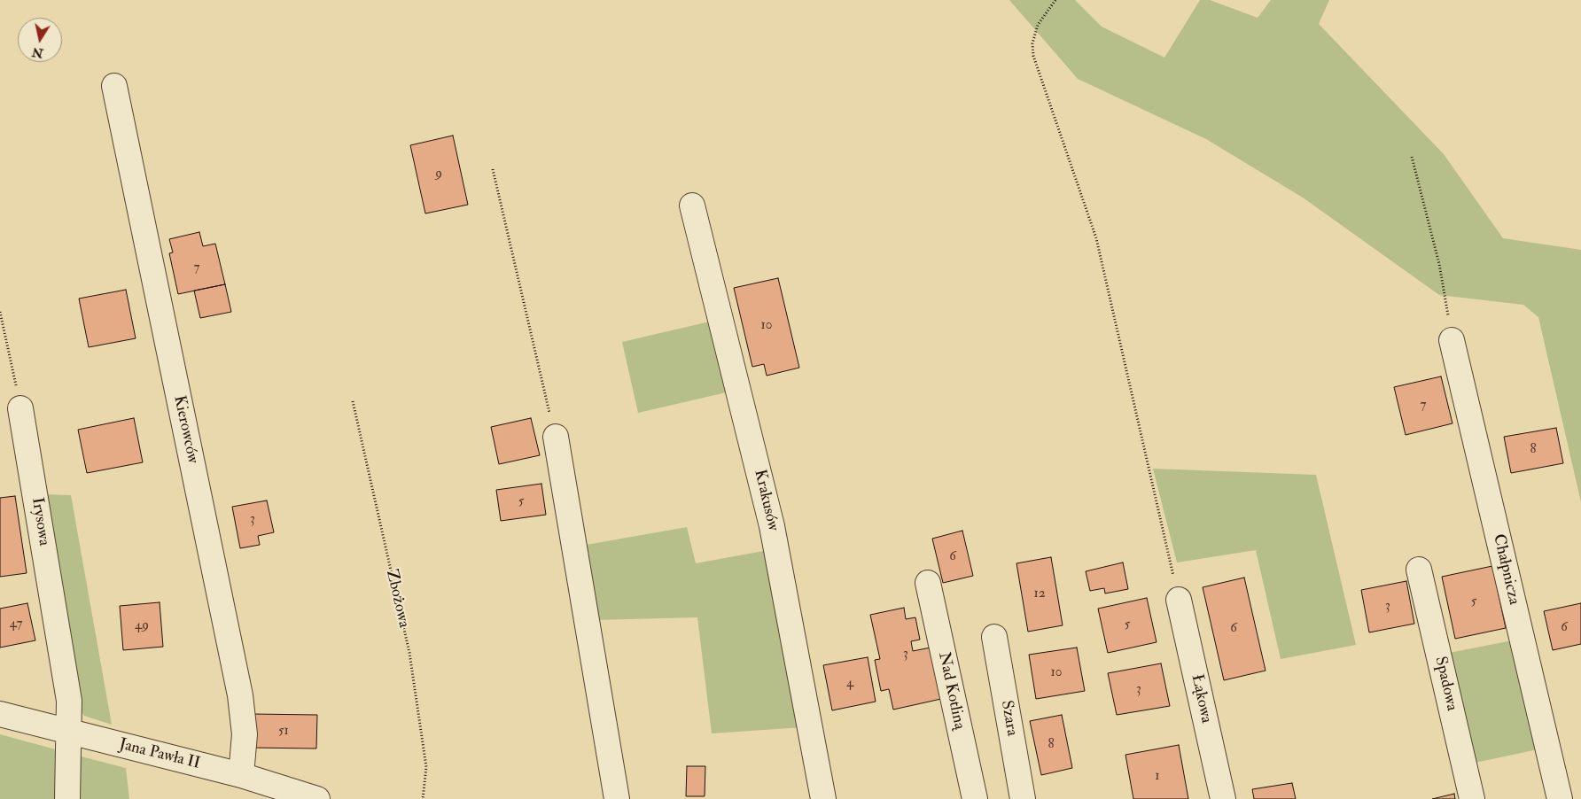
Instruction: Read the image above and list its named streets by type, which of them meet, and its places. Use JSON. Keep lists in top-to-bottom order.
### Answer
{
  "streets": {
    "street": [
      "Kierowców",
      "Krakusów",
      "Irysowa",
      "Chałpnicza",
      "Spadowa",
      "Nad Kotliną",
      "Łąkowa",
      "Szara",
      "Jana Pawła II"
    ],
    "path": ["Zbożowa"]
  },
  "crossings": [
    ["Kierowców", "Jana Pawła II"],
    ["Irysowa", "Jana Pawła II"]
  ],
  "house_numbers": [
    "9",
    "7",
    "10",
    "7",
    "8",
    "5",
    "3",
    "6",
    "12",
    "5",
    "3",
    "47",
    "5",
    "49",
    "6",
    "6",
    "3",
    "10",
    "4",
    "3",
    "51",
    "8",
    "1"
  ],
  "north": "bottom"
}
